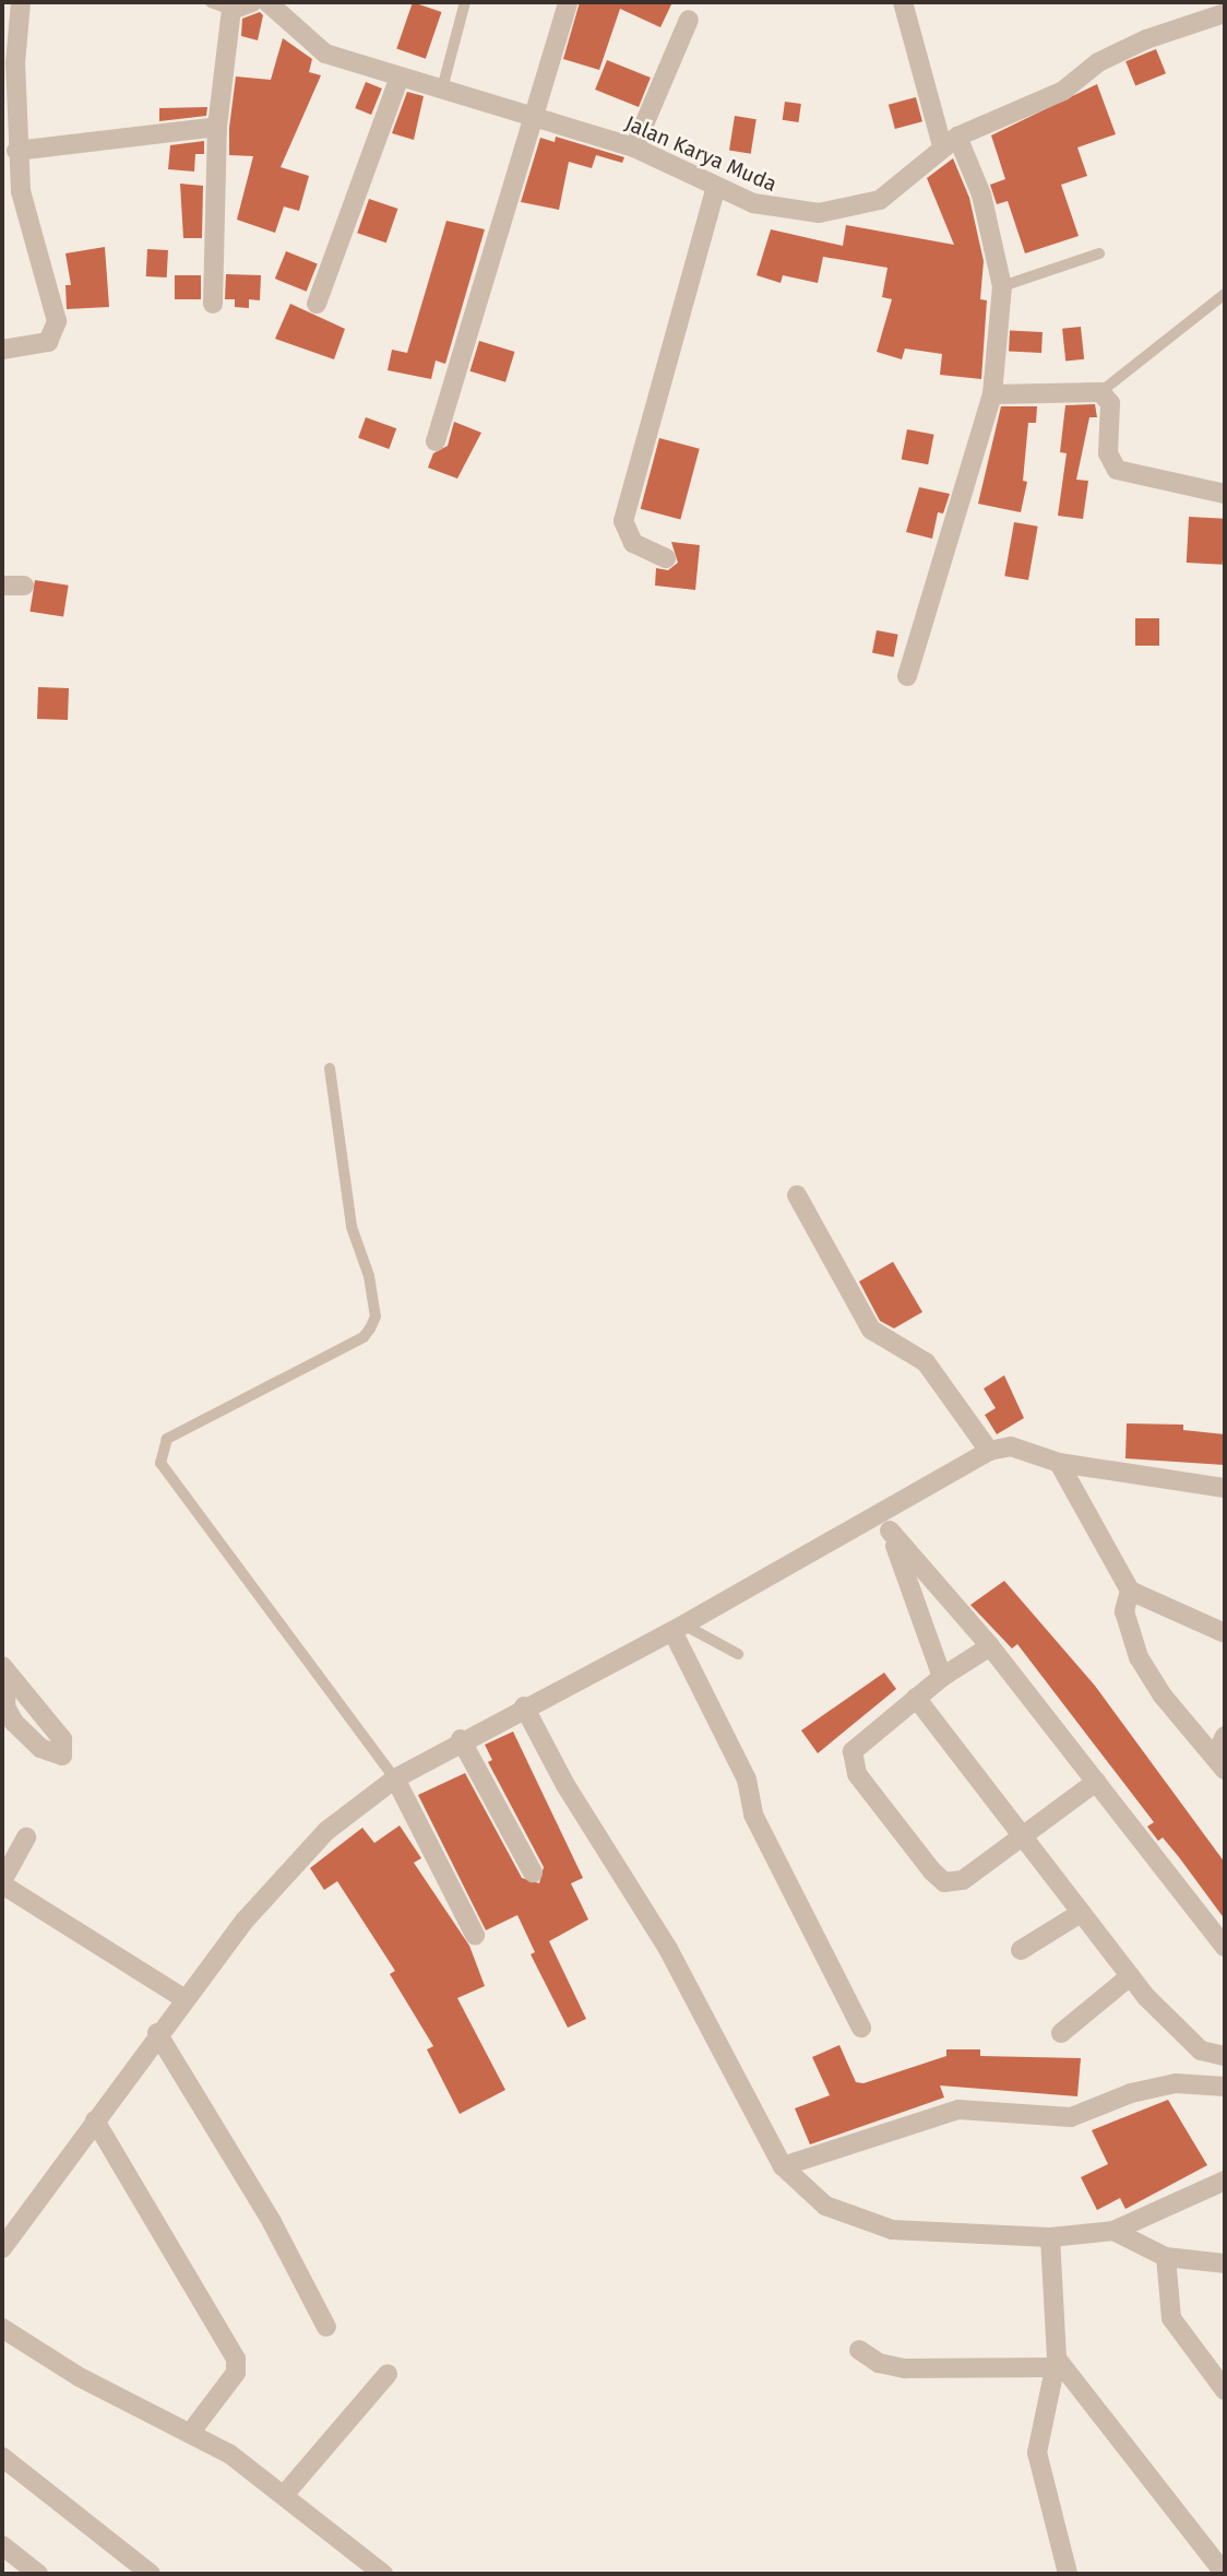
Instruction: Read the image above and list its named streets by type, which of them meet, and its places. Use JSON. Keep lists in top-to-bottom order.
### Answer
{
  "streets": {
    "street": ["Jalan Karya Muda"]
  }
}
